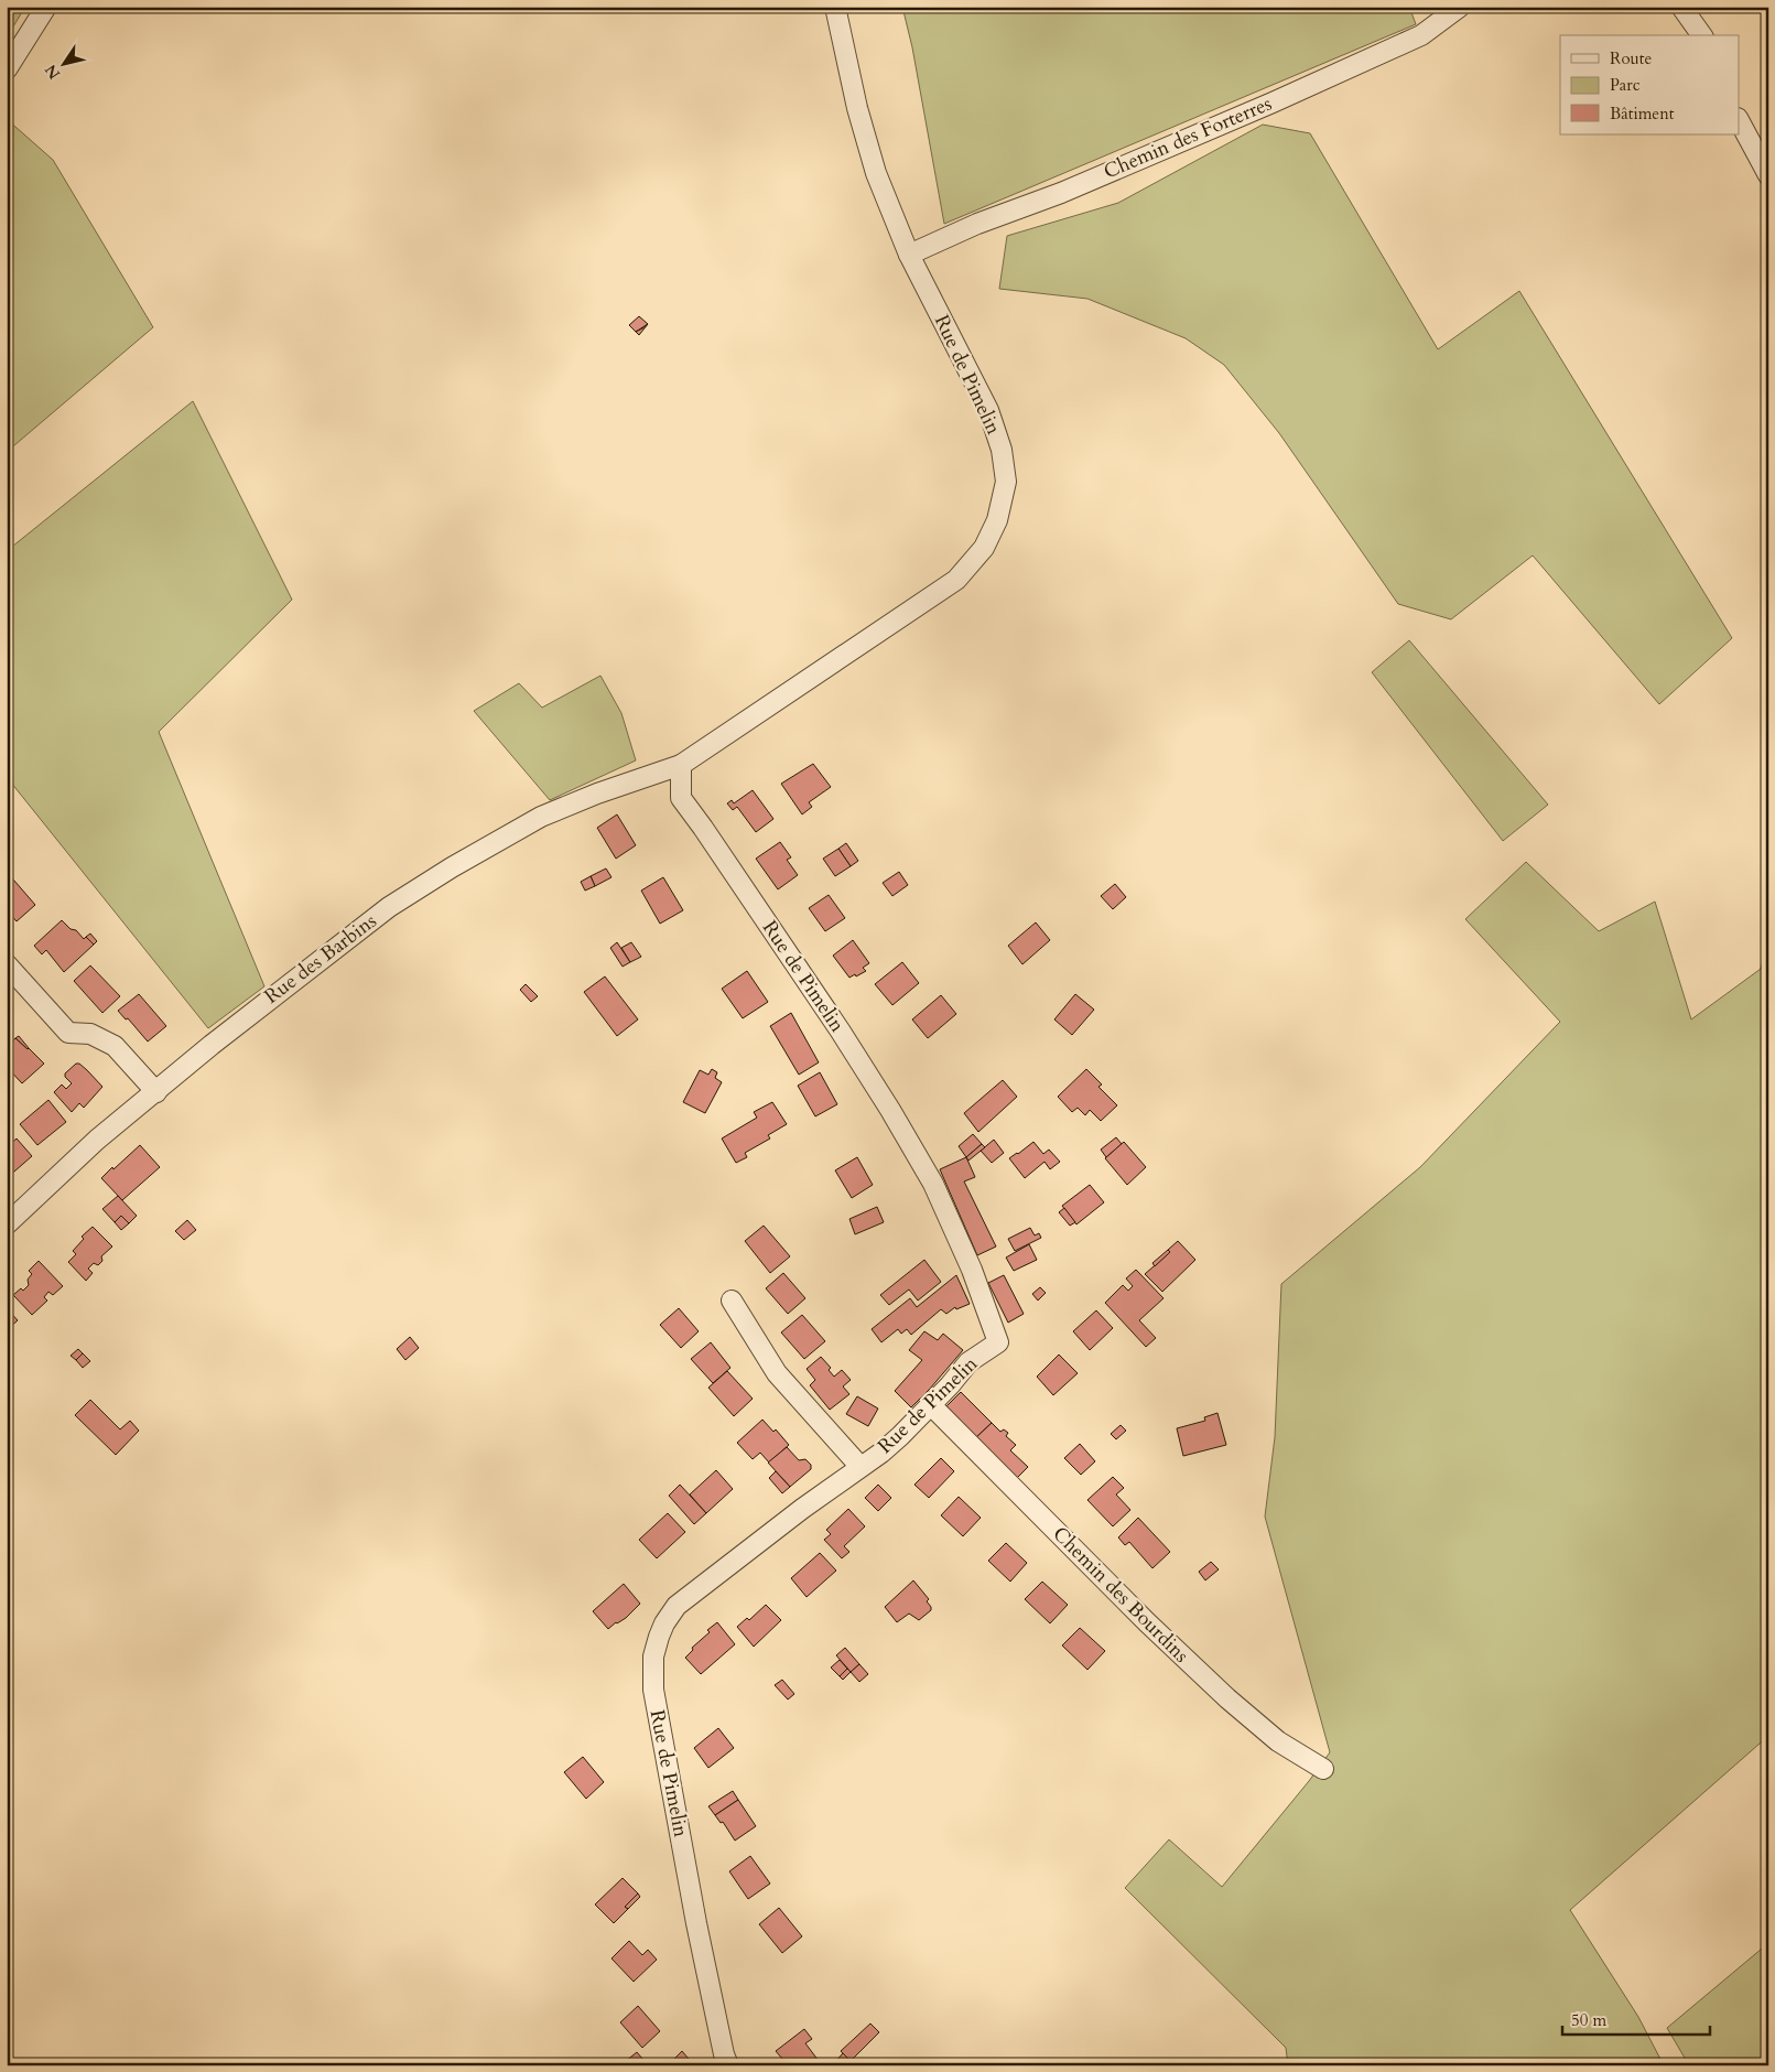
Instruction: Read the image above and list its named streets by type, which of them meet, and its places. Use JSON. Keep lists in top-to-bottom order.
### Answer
{
  "streets": {
    "street": [
      "Chemin des Forterres",
      "Rue de Pimelin",
      "Rue des Barbins",
      "Chemin des Bourdins"
    ]
  },
  "crossings": [
    ["Chemin des Forterres", "Rue de Pimelin"],
    ["Rue de Pimelin", "Rue des Barbins"],
    ["Rue de Pimelin", "Chemin des Bourdins"]
  ],
  "legend": ["Route", "Parc", "Bâtiment"],
  "scale_bar": "50 m",
  "north": "bottom left"
}
